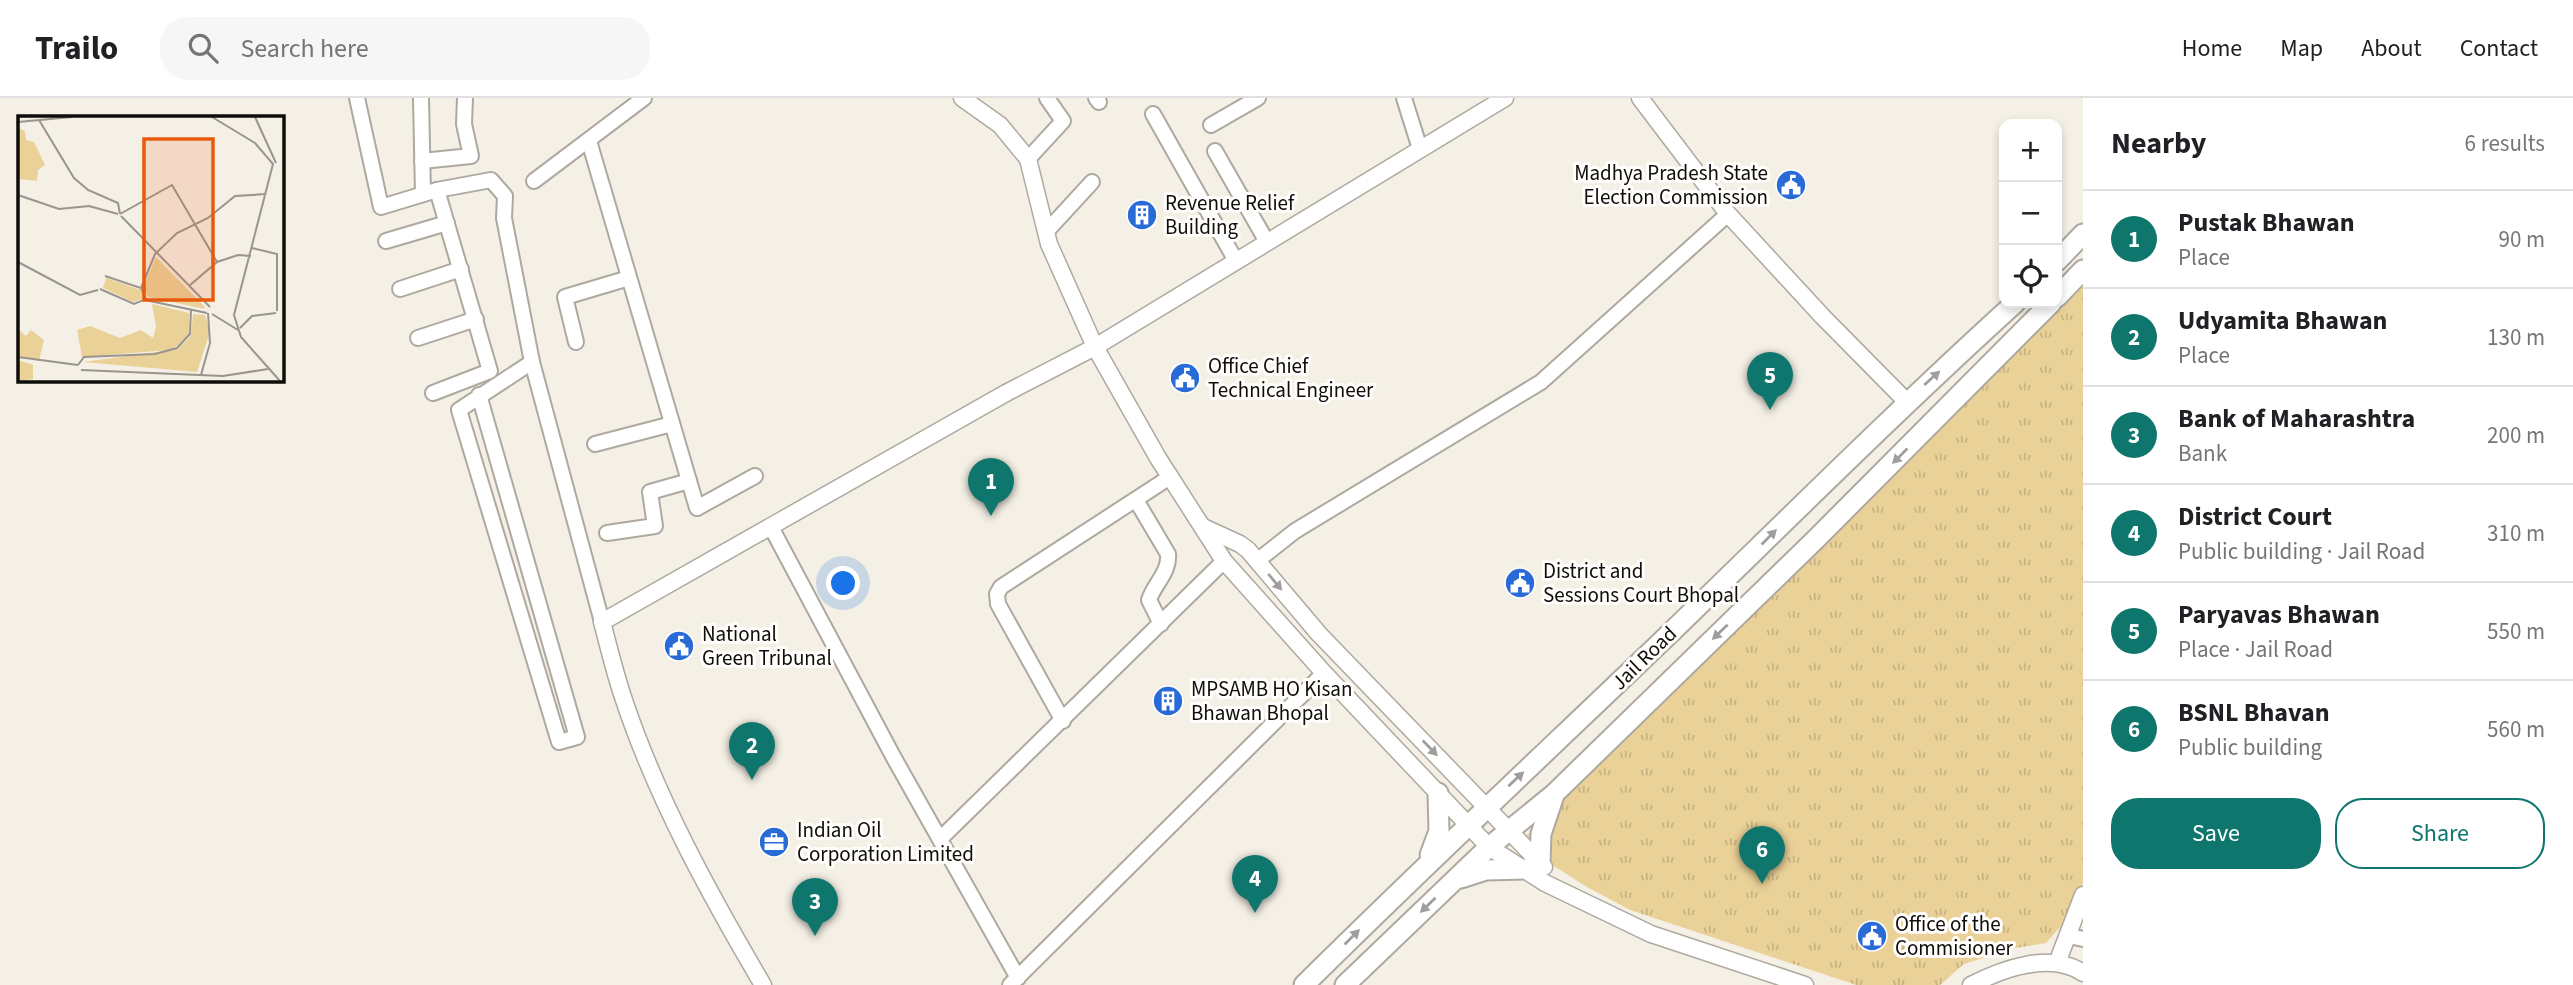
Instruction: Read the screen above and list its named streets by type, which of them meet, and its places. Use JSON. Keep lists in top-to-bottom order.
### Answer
{
  "streets": {
    "main road": ["Jail Road"]
  },
  "places": {
    "public building": [
      "Madhya Pradesh State Election Commission",
      "Office Chief Technical Engineer",
      "District and Sessions Court Bhopal",
      "National Green Tribunal",
      "Office of the Commisioner"
    ],
    "building": ["Revenue Relief Building", "MPSAMB HO Kisan Bhawan Bhopal"],
    "office": ["Indian Oil Corporation Limited"]
  },
  "page": {
    "header": "Trailo",
    "search": "Search here",
    "nav": [
      "Home",
      "Map",
      "About",
      "Contact"
    ],
    "heading": ["Nearby", "6 results"],
    "map_buttons": ["+", "−"],
    "list": [
      {
        "mark": "1",
        "name": "Pustak Bhawan",
        "note": "Place",
        "value": "90 m"
      },
      {
        "mark": "2",
        "name": "Udyamita Bhawan",
        "note": "Place",
        "value": "130 m"
      },
      {
        "mark": "3",
        "name": "Bank of Maharashtra",
        "note": "Bank",
        "value": "200 m"
      },
      {
        "mark": "4",
        "name": "District Court",
        "note": "Public building · Jail Road",
        "value": "310 m"
      },
      {
        "mark": "5",
        "name": "Paryavas Bhawan",
        "note": "Place · Jail Road",
        "value": "550 m"
      },
      {
        "mark": "6",
        "name": "BSNL Bhavan",
        "note": "Public building",
        "value": "560 m"
      }
    ],
    "pins": [
      "5",
      "1",
      "2",
      "6",
      "4",
      "3"
    ],
    "buttons": ["Save", "Share"]
  }
}
